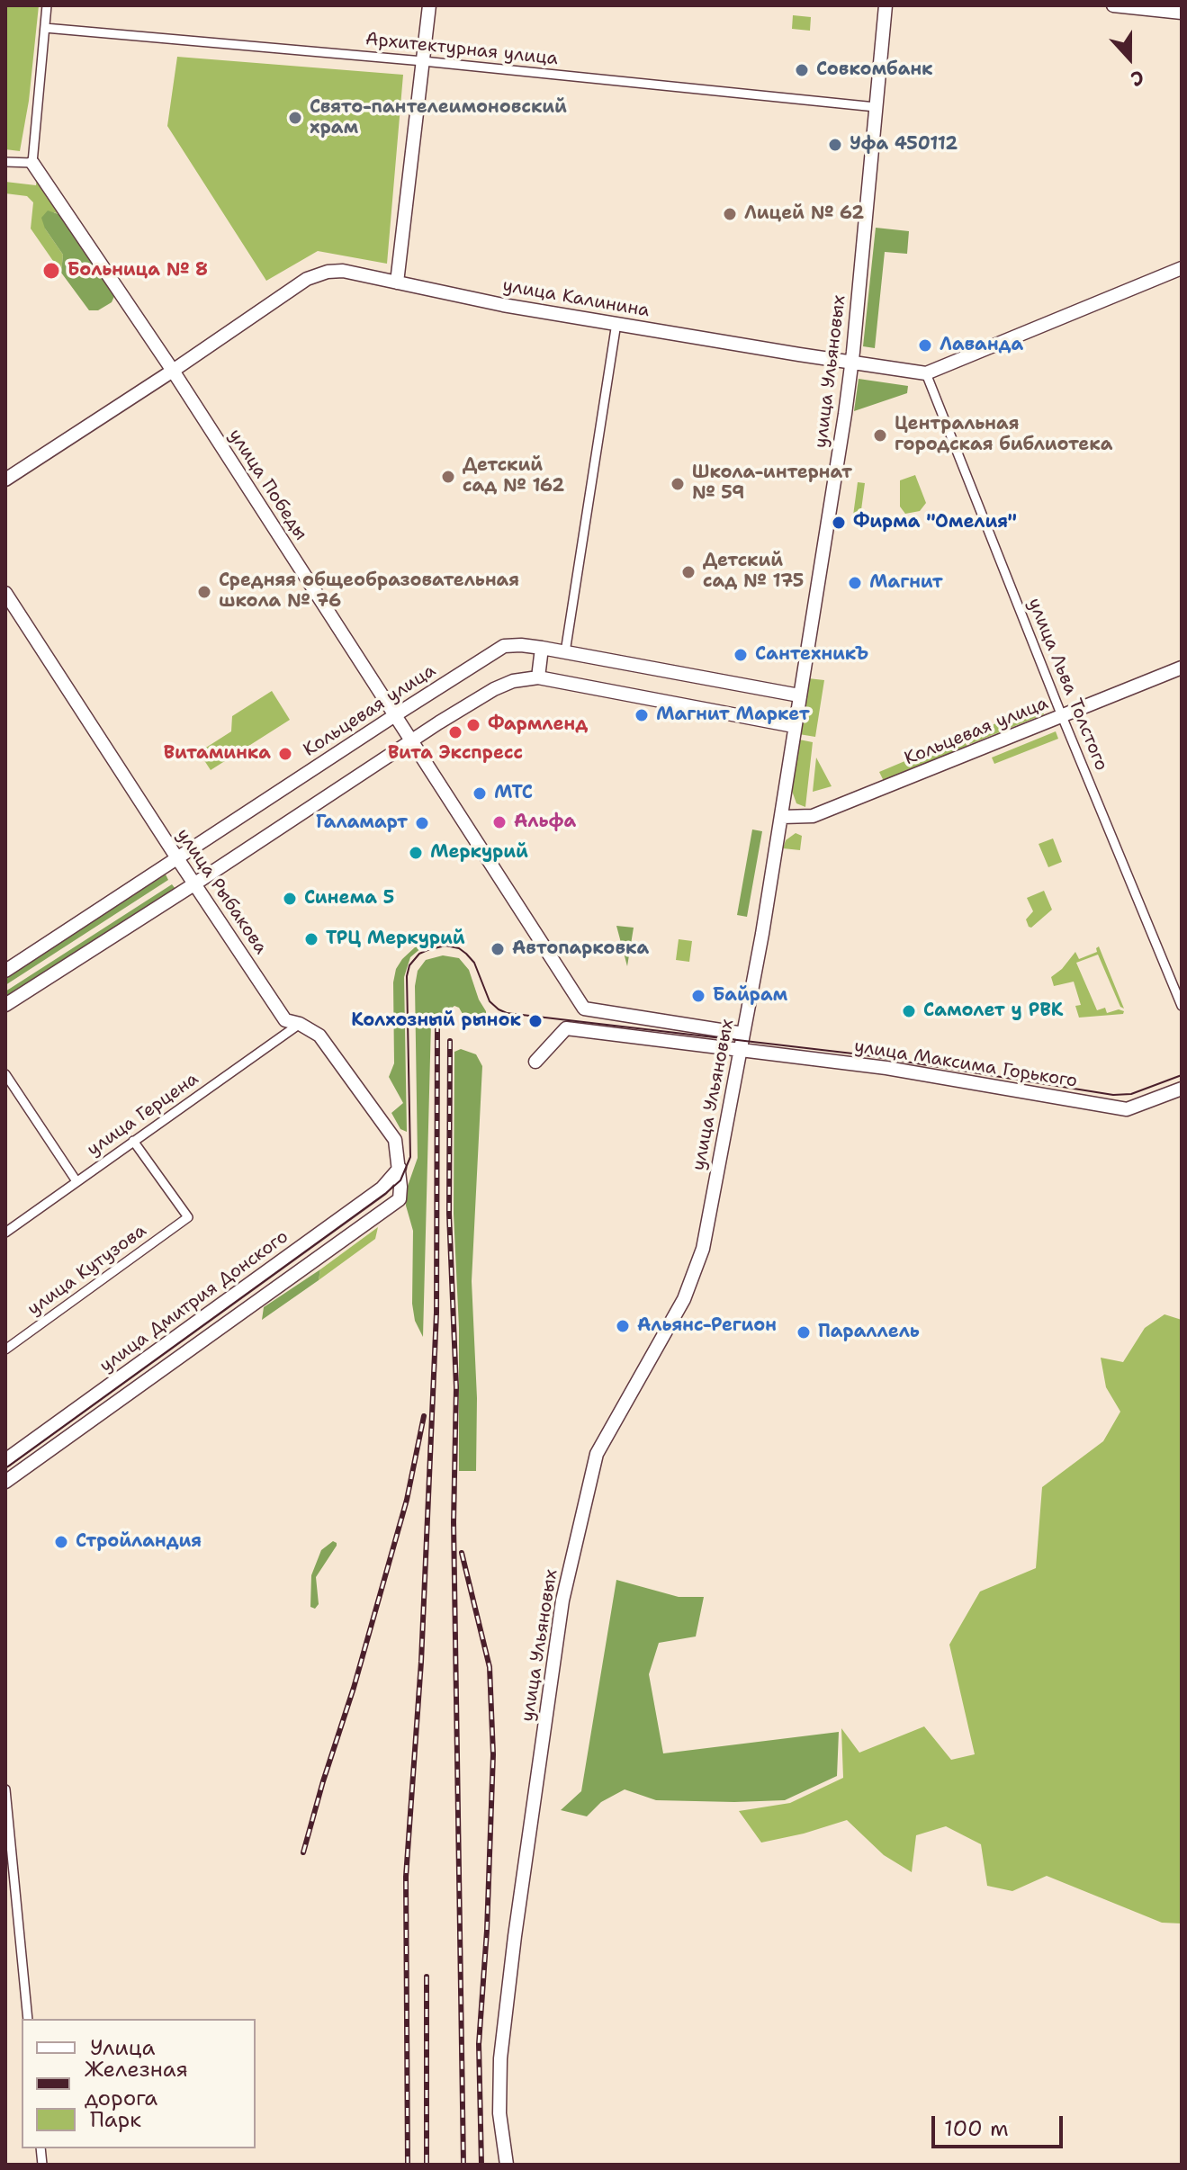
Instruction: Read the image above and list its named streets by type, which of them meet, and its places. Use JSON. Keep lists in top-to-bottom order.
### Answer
{
  "streets": {
    "street": [
      "Архитектурная улица",
      "улица Калинина",
      "улица Ульяновых",
      "улица Победы",
      "улица Льва Толстого",
      "Кольцевая улица",
      "улица Рыбакова",
      "улица Максима Горького",
      "улица Герцена",
      "улица Кутузова",
      "улица Дмитрия Донского"
    ]
  },
  "crossings": [
    ["Архитектурная улица", "улица Ульяновых"],
    ["улица Калинина", "улица Ульяновых"],
    ["улица Калинина", "улица Победы"],
    ["улица Калинина", "улица Льва Толстого"],
    ["улица Ульяновых", "улица Победы"],
    ["улица Ульяновых", "Кольцевая улица"],
    ["улица Ульяновых", "улица Максима Горького"],
    ["улица Победы", "Кольцевая улица"],
    ["улица Льва Толстого", "Кольцевая улица"],
    ["Кольцевая улица", "улица Рыбакова"],
    ["улица Рыбакова", "улица Герцена"],
    ["улица Рыбакова", "улица Дмитрия Донского"],
    ["улица Герцена", "улица Кутузова"]
  ],
  "places": [
    "Совкомбанк",
    "Свято-пантелеимоновский храм",
    "Уфа 450112",
    "Лицей № 62",
    "Больница № 8",
    "Лаванда",
    "Центральная городская библиотека",
    "Детский сад № 162",
    "Школа-интернат № 59",
    "Фирма \"Омелия\"",
    "Детский сад № 175",
    "Магнит",
    "Средняя общеобразовательная школа № 76",
    "СантехникЪ",
    "Магнит Маркет",
    "Фармленд",
    "Вита Экспресс",
    "Витаминка",
    "МТС",
    "Альфа",
    "Галамарт",
    "Меркурий",
    "Синема 5",
    "ТРЦ Меркурий",
    "Автопарковка",
    "Байрам",
    "Самолет у РВК",
    "Колхозный рынок",
    "Альянс-Регион",
    "Параллель",
    "Стройландия"
  ],
  "legend": ["Улица", "Железная дорога", "Парк"],
  "scale_bar": "100 m",
  "north": "bottom"
}
